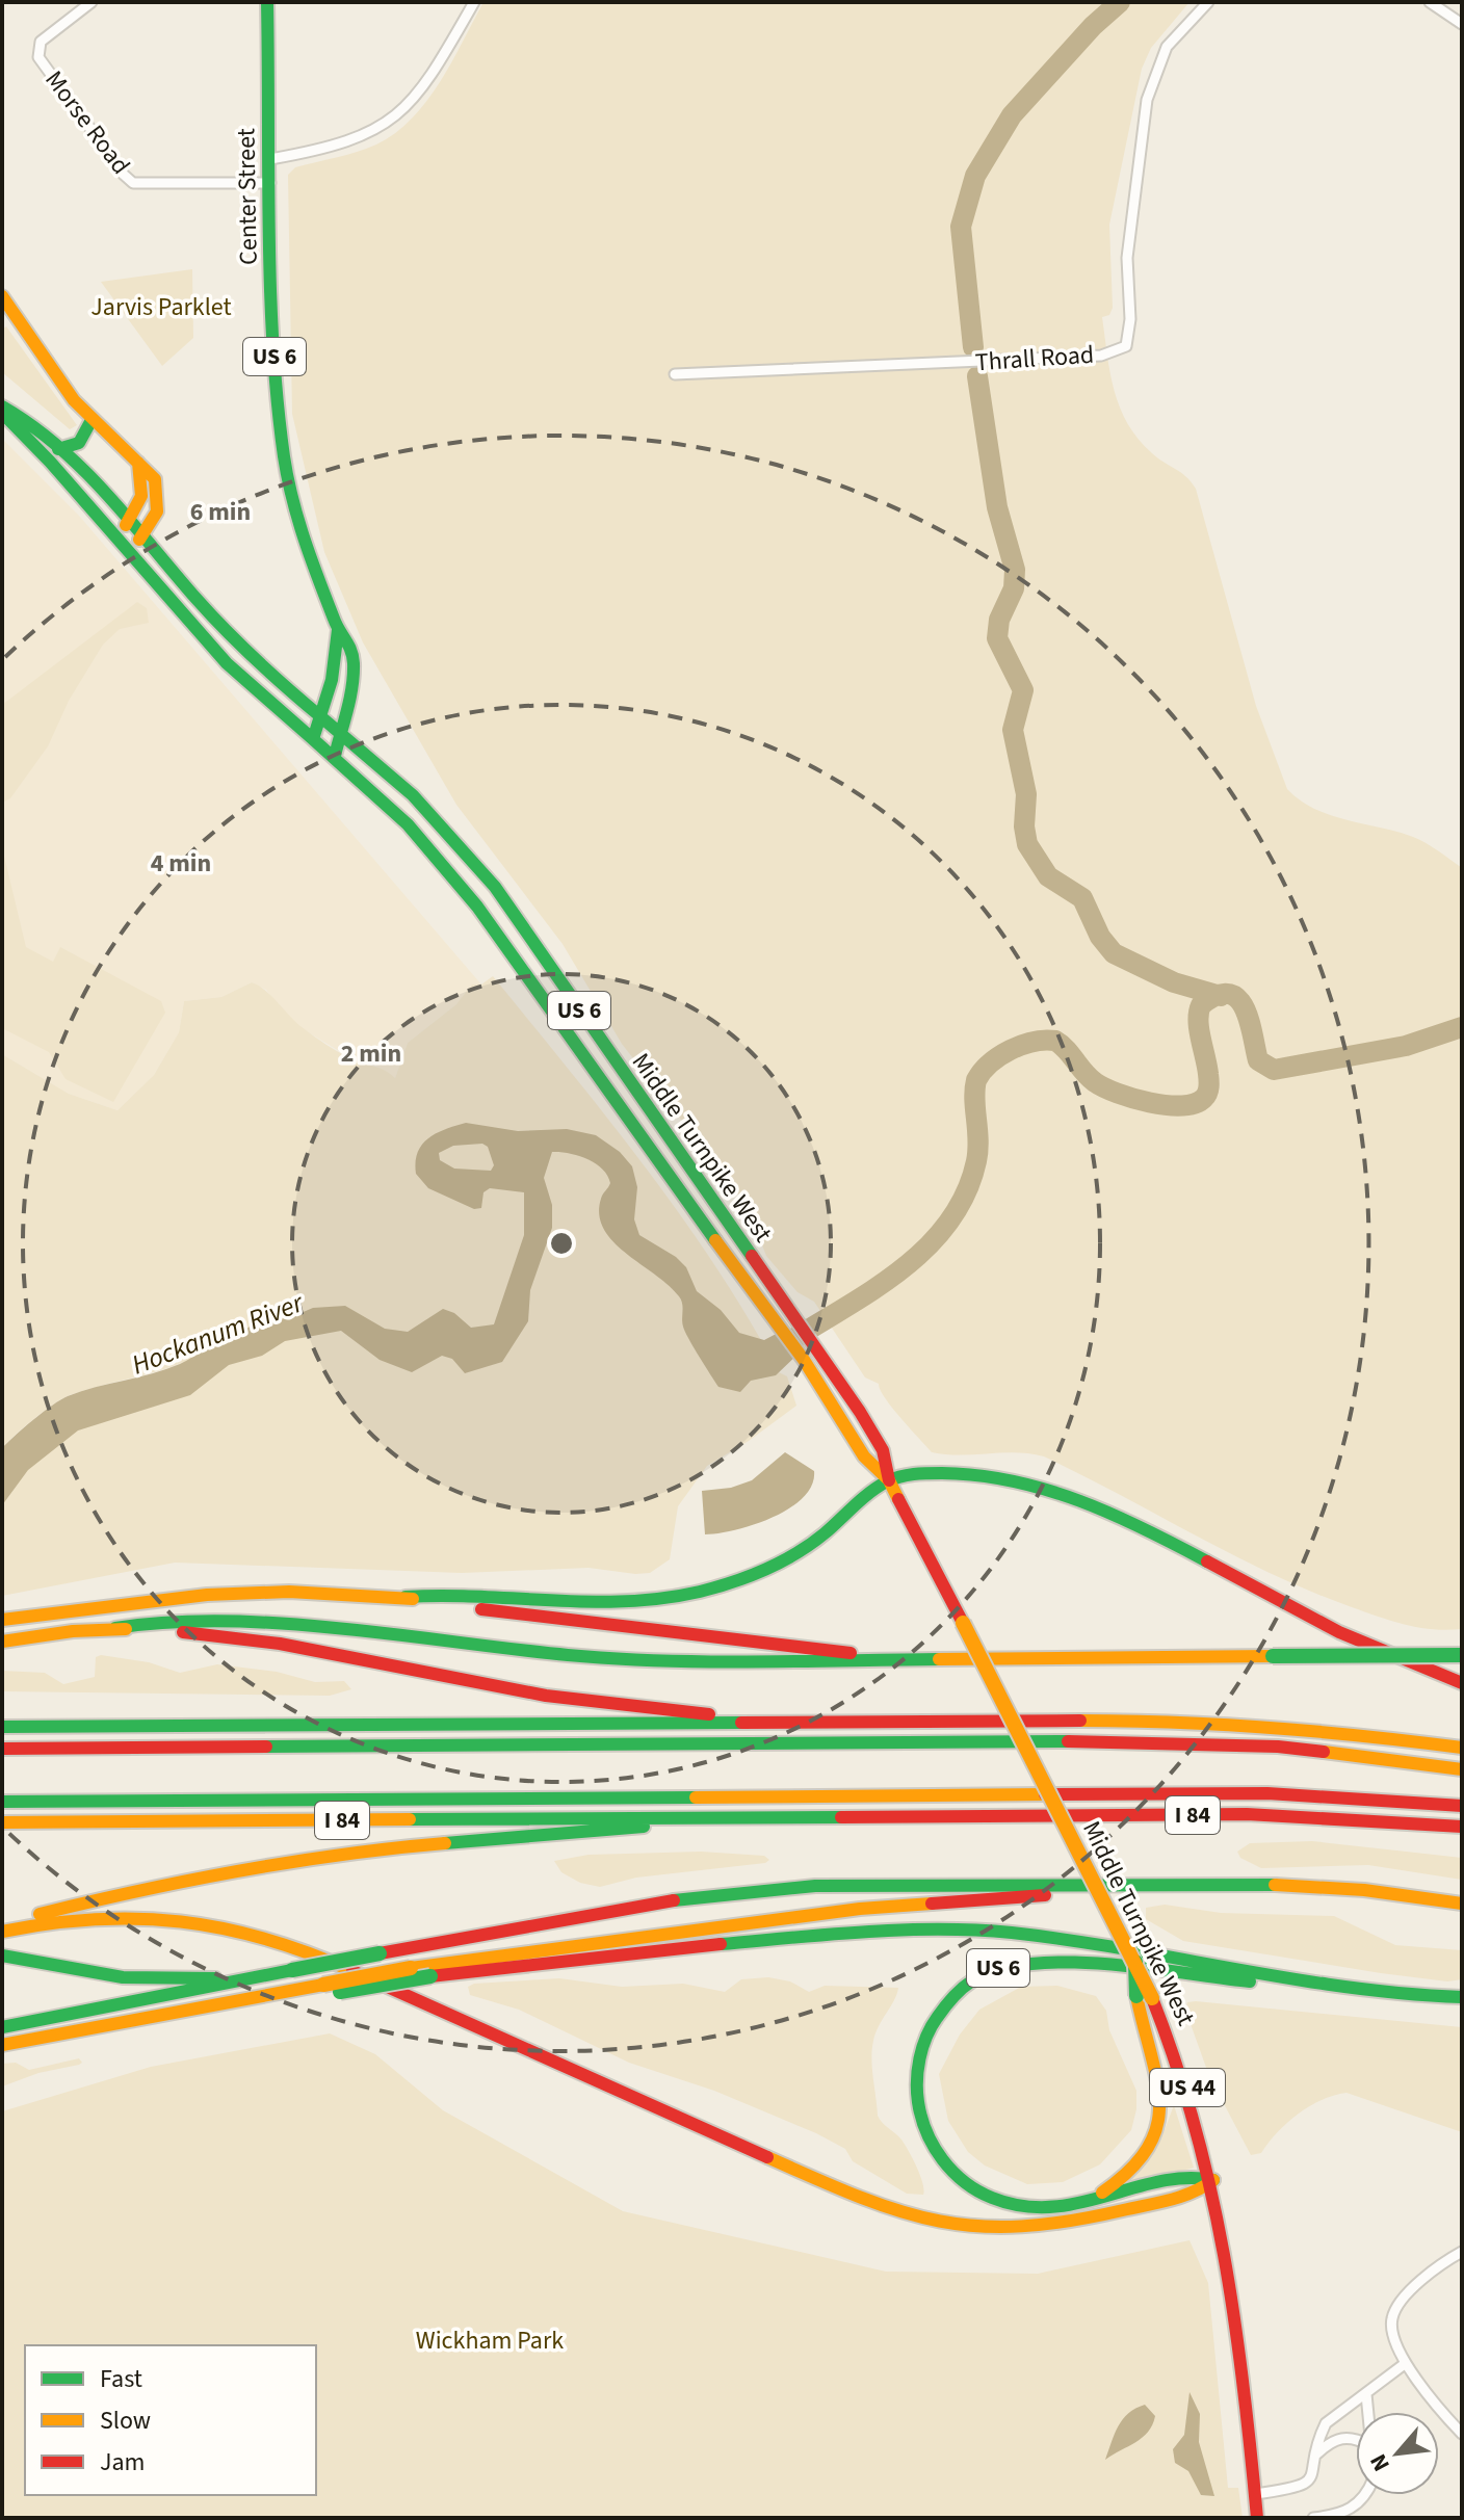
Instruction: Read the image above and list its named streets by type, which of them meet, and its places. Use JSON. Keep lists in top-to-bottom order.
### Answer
{
  "streets": {
    "main road": [
      "Center Street",
      "US 6",
      "Middle Turnpike West",
      "I 84",
      "US 44"
    ],
    "street": ["Morse Road", "Thrall Road"]
  },
  "crossings": [
    ["Morse Road", "Center Street"],
    ["Center Street", "Middle Turnpike West"],
    ["US 6", "Middle Turnpike West"]
  ],
  "water": ["Hockanum River"],
  "parks": ["Jarvis Parklet", "Wickham Park"],
  "legend": ["Fast", "Slow", "Jam"],
  "north": "bottom left",
  "rings": ["6 min", "4 min", "2 min"]
}
